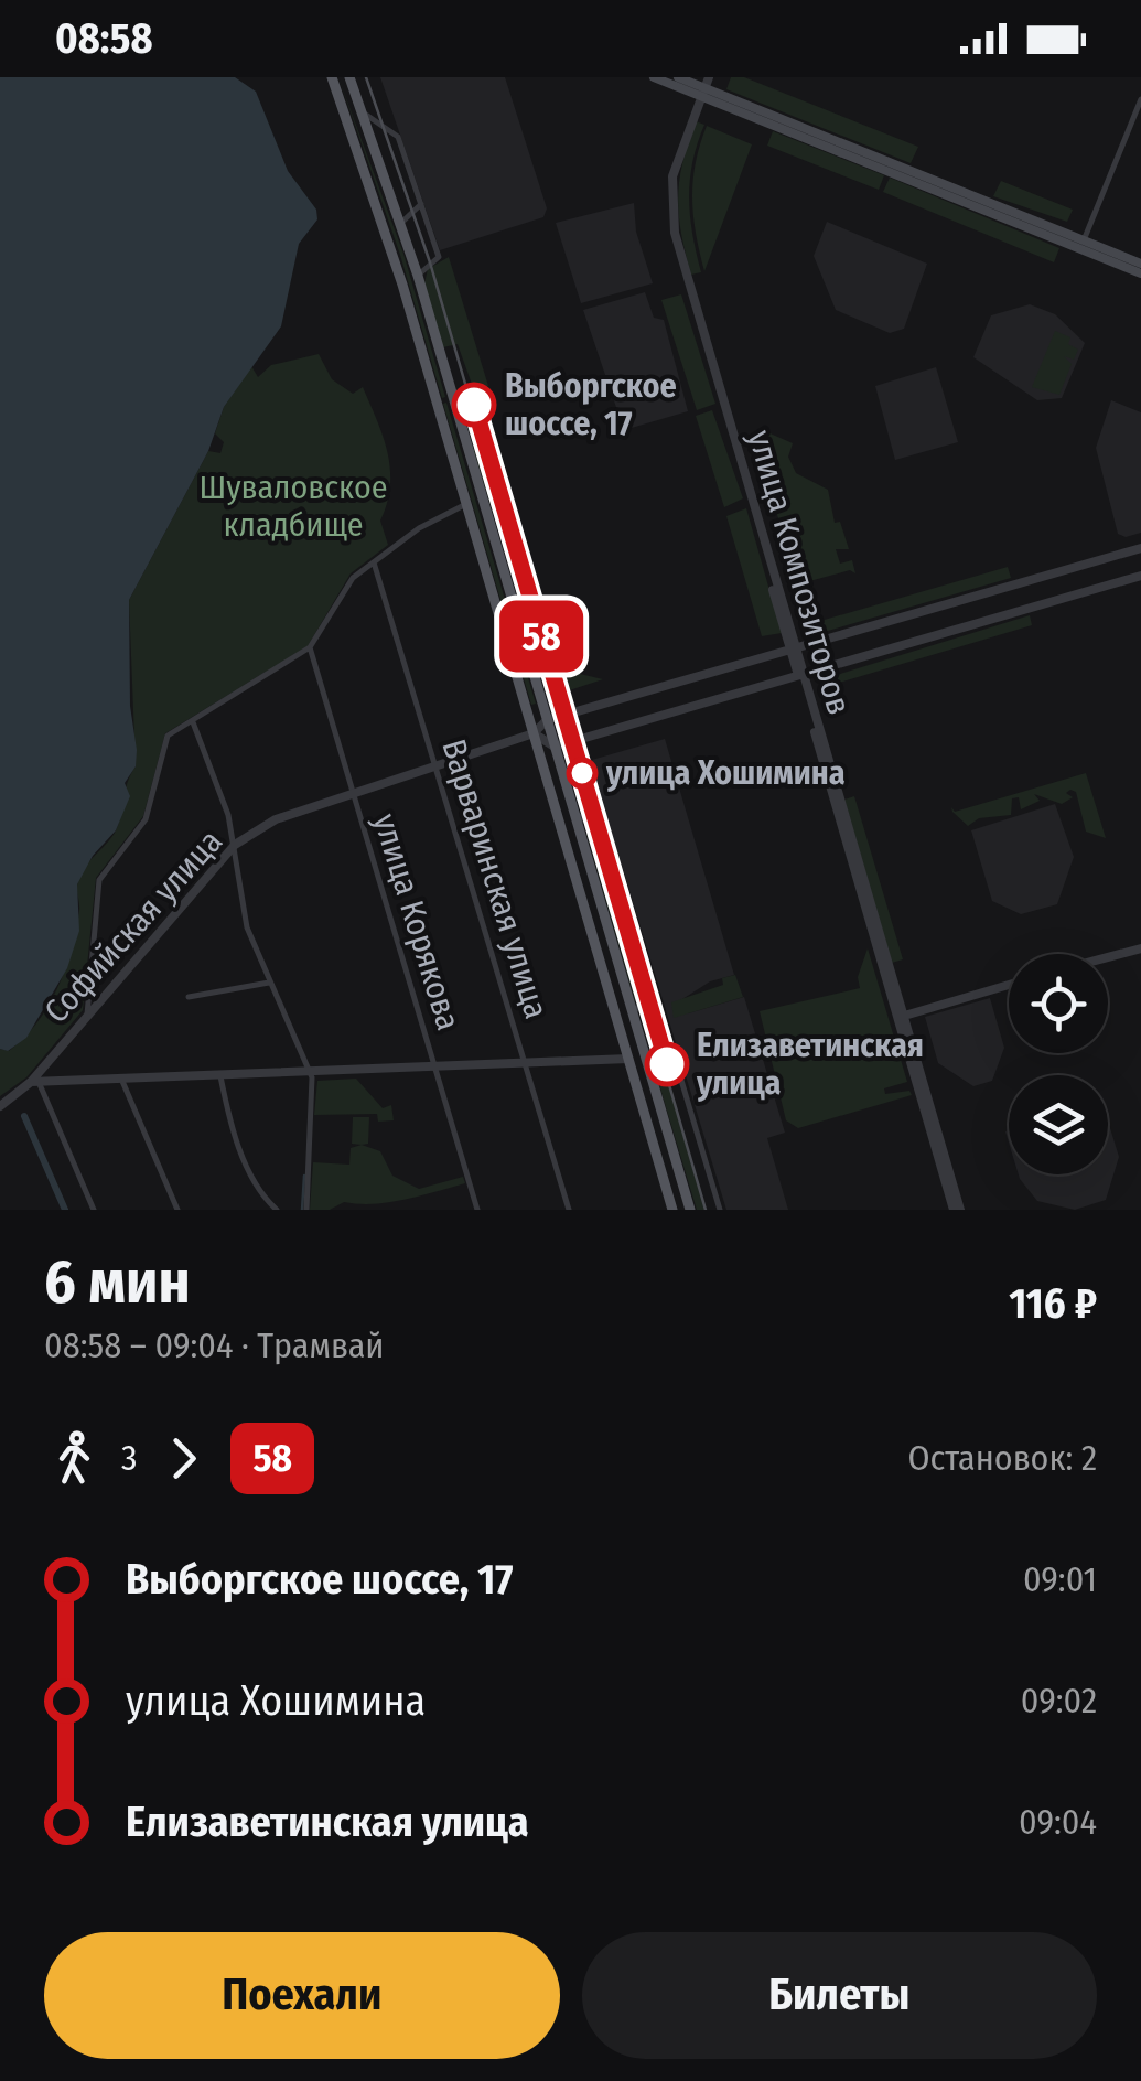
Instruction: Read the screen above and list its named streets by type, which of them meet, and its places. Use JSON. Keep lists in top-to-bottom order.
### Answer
{
  "streets": {
    "street": [
      "улица Композиторов",
      "Варваринская улица",
      "улица Корякова",
      "Софийская улица"
    ]
  },
  "crossings": [
    ["Варваринская улица", "Софийская улица"],
    ["улица Корякова", "Софийская улица"]
  ],
  "parks": ["Шуваловское кладбище"],
  "places": ["Выборгское шоссе, 17", "улица Хошимина", "Елизаветинская улица"],
  "lines": ["tram line 58"],
  "page": {
    "status": "08:58",
    "on_map": "58",
    "heading": ["6 мин", "08:58 – 09:04 · Трамвай", "116 ₽"],
    "legs": ["3", "58", "Остановок: 2"],
    "list": [
      {
        "name": "Выборгское шоссе, 17",
        "value": "09:01"
      },
      {
        "name": "улица Хошимина",
        "value": "09:02"
      },
      {
        "name": "Елизаветинская улица",
        "value": "09:04"
      }
    ],
    "buttons": ["Поехали", "Билеты"]
  }
}
